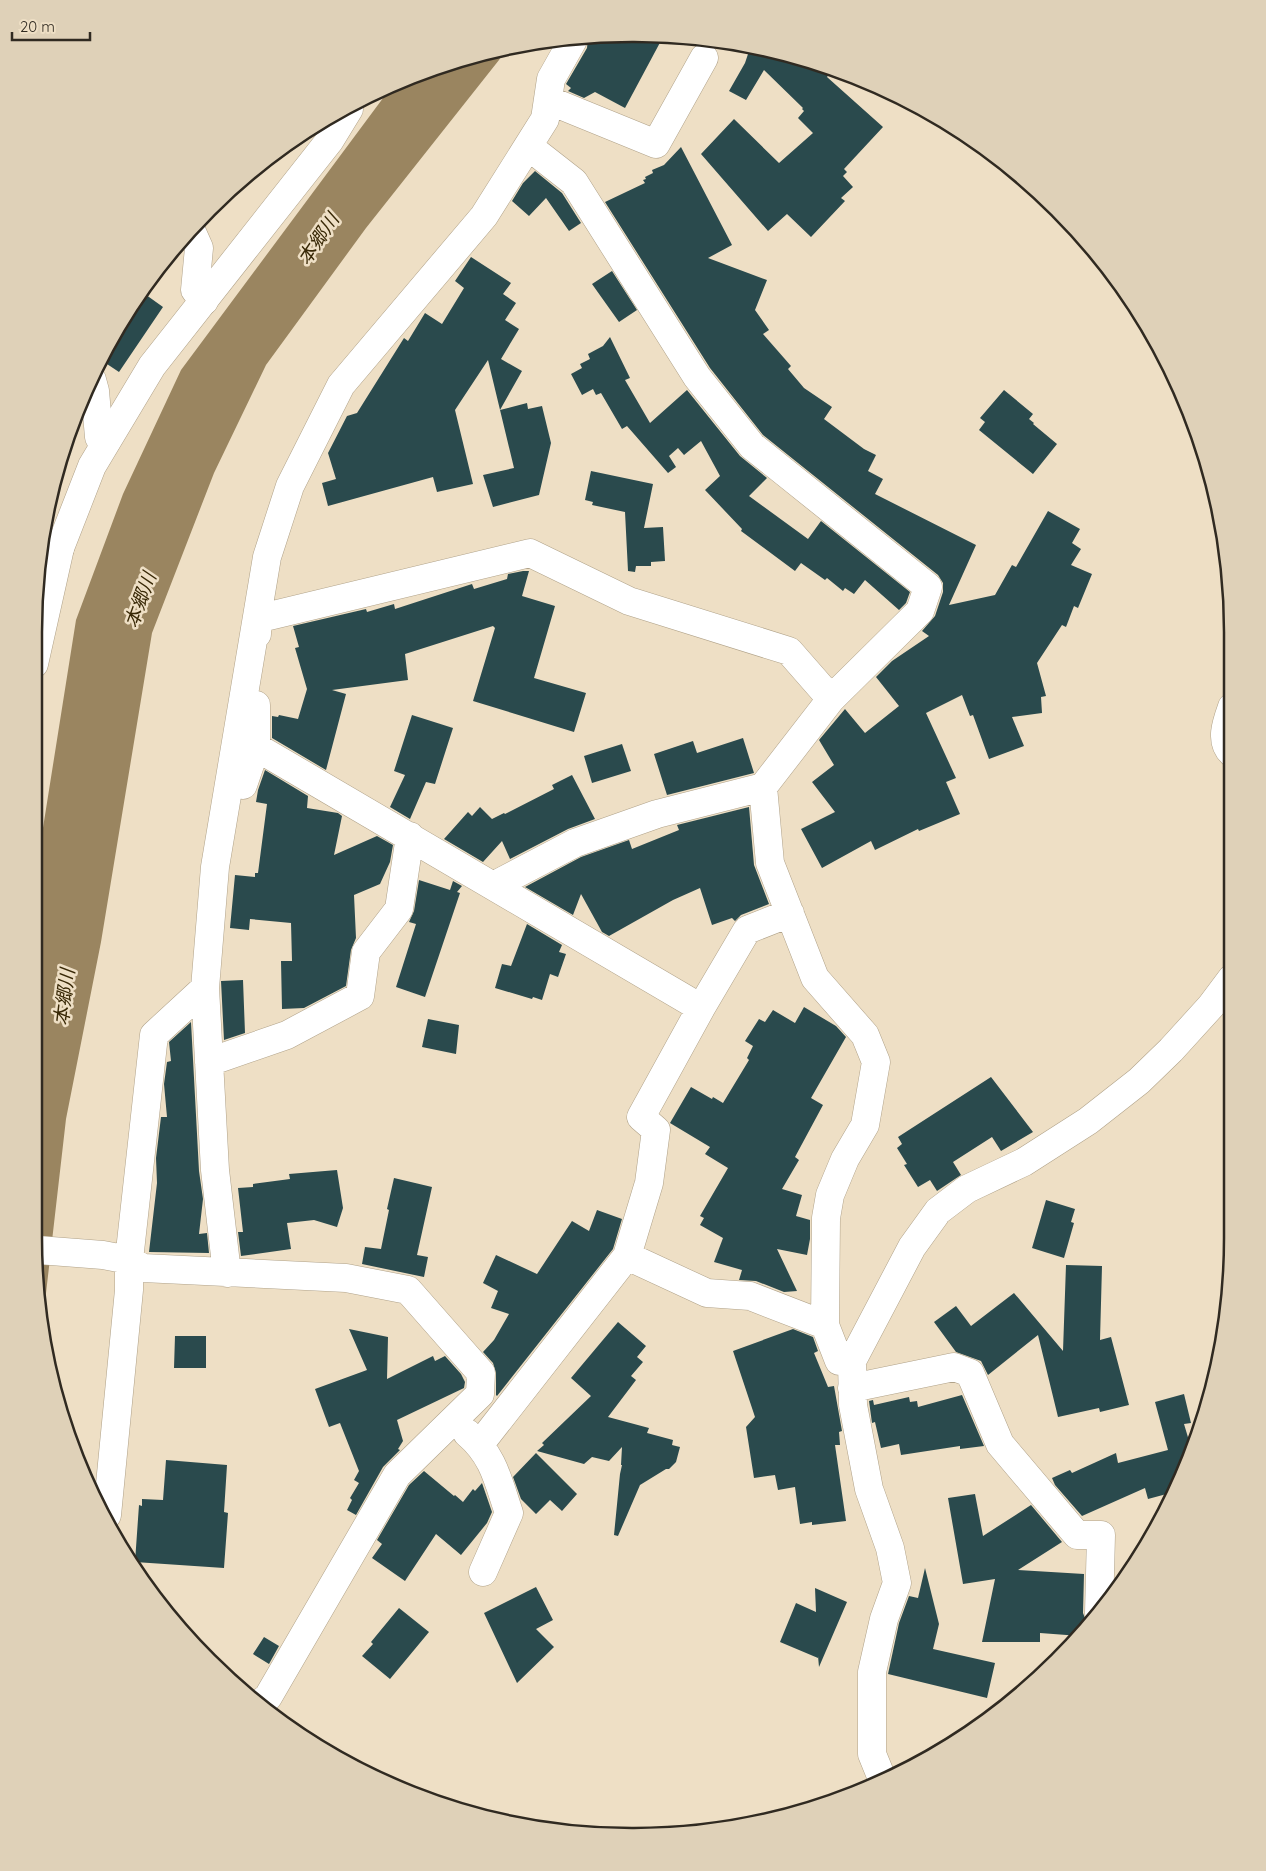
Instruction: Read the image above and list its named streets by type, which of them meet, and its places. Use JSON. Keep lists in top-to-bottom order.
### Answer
{
  "water": ["本郷川"],
  "scale_bar": "20 m"
}
